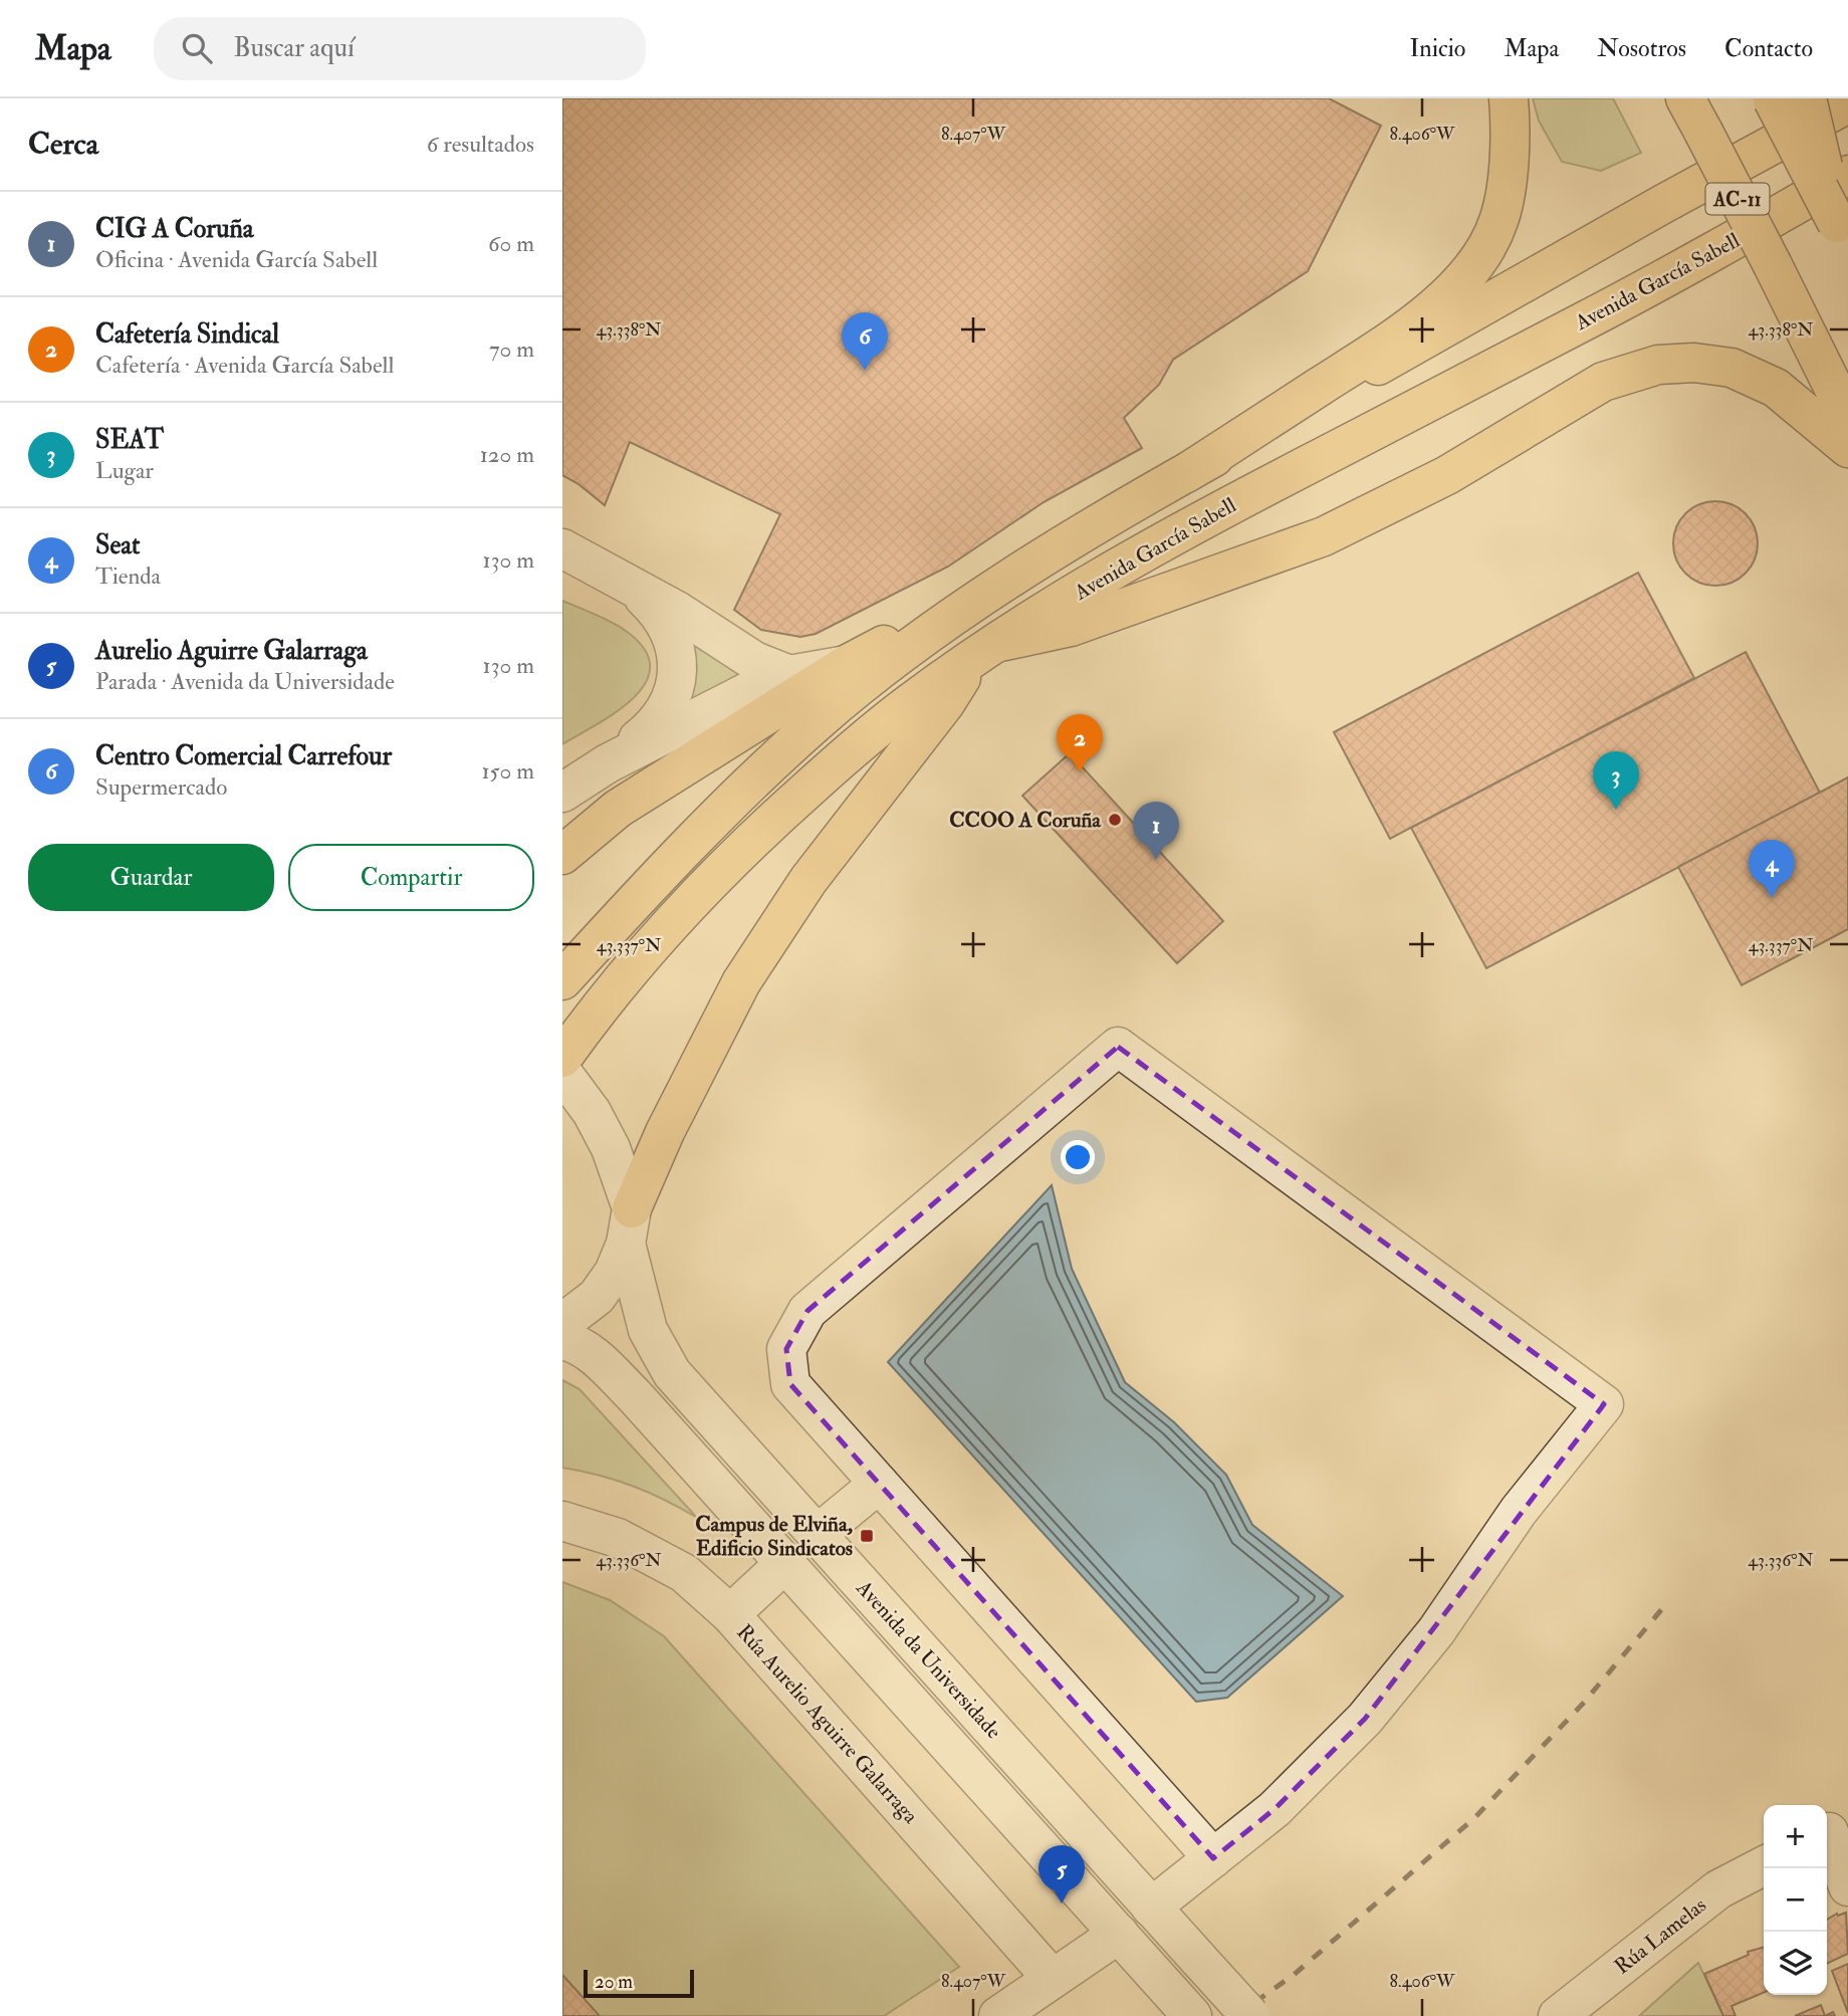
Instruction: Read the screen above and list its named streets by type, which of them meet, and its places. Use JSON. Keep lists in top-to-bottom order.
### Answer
{
  "streets": {
    "main road": ["AC-11", "Avenida García Sabell"],
    "street": ["Avenida da Universidade", "Rúa Aurelio Aguirre Galarraga", "Rúa Lamelas"]
  },
  "places": {
    "other": ["CCOO A Coruña"],
    "transit": ["Campus de Elviña, Edificio Sindicatos"]
  },
  "scale_bar": "20 m",
  "page": {
    "header": "Mapa",
    "search": "Buscar aquí",
    "nav": [
      "Inicio",
      "Mapa",
      "Nosotros",
      "Contacto"
    ],
    "heading": ["Cerca", "6 resultados"],
    "list": [
      {
        "mark": "1",
        "name": "CIG A Coruña",
        "note": "Oficina · Avenida García Sabell",
        "value": "60 m"
      },
      {
        "mark": "2",
        "name": "Cafetería Sindical",
        "note": "Cafetería · Avenida García Sabell",
        "value": "70 m"
      },
      {
        "mark": "3",
        "name": "SEAT",
        "note": "Lugar",
        "value": "120 m"
      },
      {
        "mark": "4",
        "name": "Seat",
        "note": "Tienda",
        "value": "130 m"
      },
      {
        "mark": "5",
        "name": "Aurelio Aguirre Galarraga",
        "note": "Parada · Avenida da Universidade",
        "value": "130 m"
      },
      {
        "mark": "6",
        "name": "Centro Comercial Carrefour",
        "note": "Supermercado",
        "value": "150 m"
      }
    ],
    "pins": [
      "6",
      "2",
      "3",
      "1",
      "4",
      "5"
    ],
    "buttons": ["Guardar", "Compartir"],
    "map_buttons": ["+", "−"],
    "scale": "20 m"
  },
  "coordinates": [
    "8.407°W",
    "8.406°W",
    "43.338°N",
    "43.337°N",
    "43.336°N"
  ]
}
